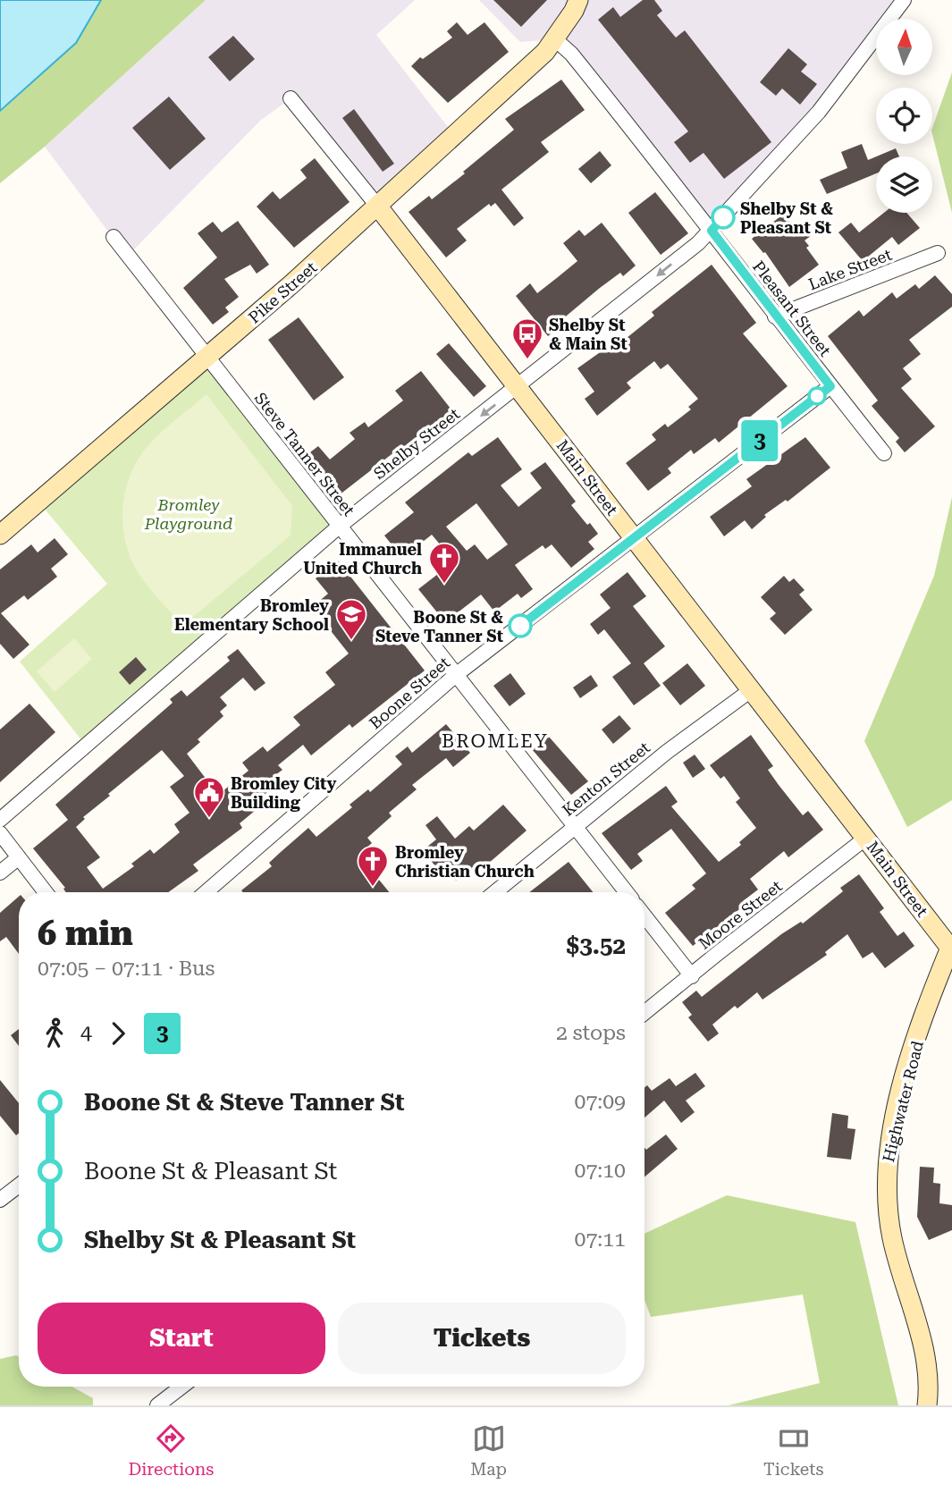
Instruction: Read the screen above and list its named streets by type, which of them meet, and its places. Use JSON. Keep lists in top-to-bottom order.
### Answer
{
  "streets": {
    "street": [
      "Lake Street",
      "Pike Street",
      "Pleasant Street",
      "Shelby Street",
      "Steve Tanner Street",
      "Main Street",
      "Boone Street",
      "Kenton Street",
      "Moore Street",
      "Highwater Road"
    ]
  },
  "crossings": [
    ["Lake Street", "Pleasant Street"],
    ["Pike Street", "Pleasant Street"],
    ["Pike Street", "Steve Tanner Street"],
    ["Pike Street", "Main Street"],
    ["Pleasant Street", "Shelby Street"],
    ["Pleasant Street", "Boone Street"],
    ["Shelby Street", "Steve Tanner Street"],
    ["Shelby Street", "Main Street"],
    ["Steve Tanner Street", "Boone Street"],
    ["Steve Tanner Street", "Kenton Street"],
    ["Main Street", "Boone Street"],
    ["Main Street", "Kenton Street"],
    ["Main Street", "Moore Street"],
    ["Main Street", "Highwater Road"]
  ],
  "one_way": ["Shelby Street"],
  "districts": ["BROMLEY"],
  "parks": ["Bromley Playground"],
  "places": {
    "other": ["Shelby St & Pleasant St", "Boone St & Steve Tanner St"],
    "bus stop": ["Shelby St & Main St"],
    "church": ["Immanuel United Church", "Bromley Christian Church"],
    "school or university": ["Bromley Elementary School"],
    "public building": ["Bromley City Building"]
  },
  "lines": ["bus line 3"],
  "north": "top",
  "page": {
    "on_map": "3",
    "heading": ["6 min", "07:05 – 07:11 · Bus", "$3.52"],
    "legs": ["4", "3", "2 stops"],
    "list": [
      {
        "name": "Boone St & Steve Tanner St",
        "value": "07:09"
      },
      {
        "name": "Boone St & Pleasant St",
        "value": "07:10"
      },
      {
        "name": "Shelby St & Pleasant St",
        "value": "07:11"
      }
    ],
    "buttons": ["Start", "Tickets"],
    "tabs": ["Directions", "Map", "Tickets"]
  }
}
